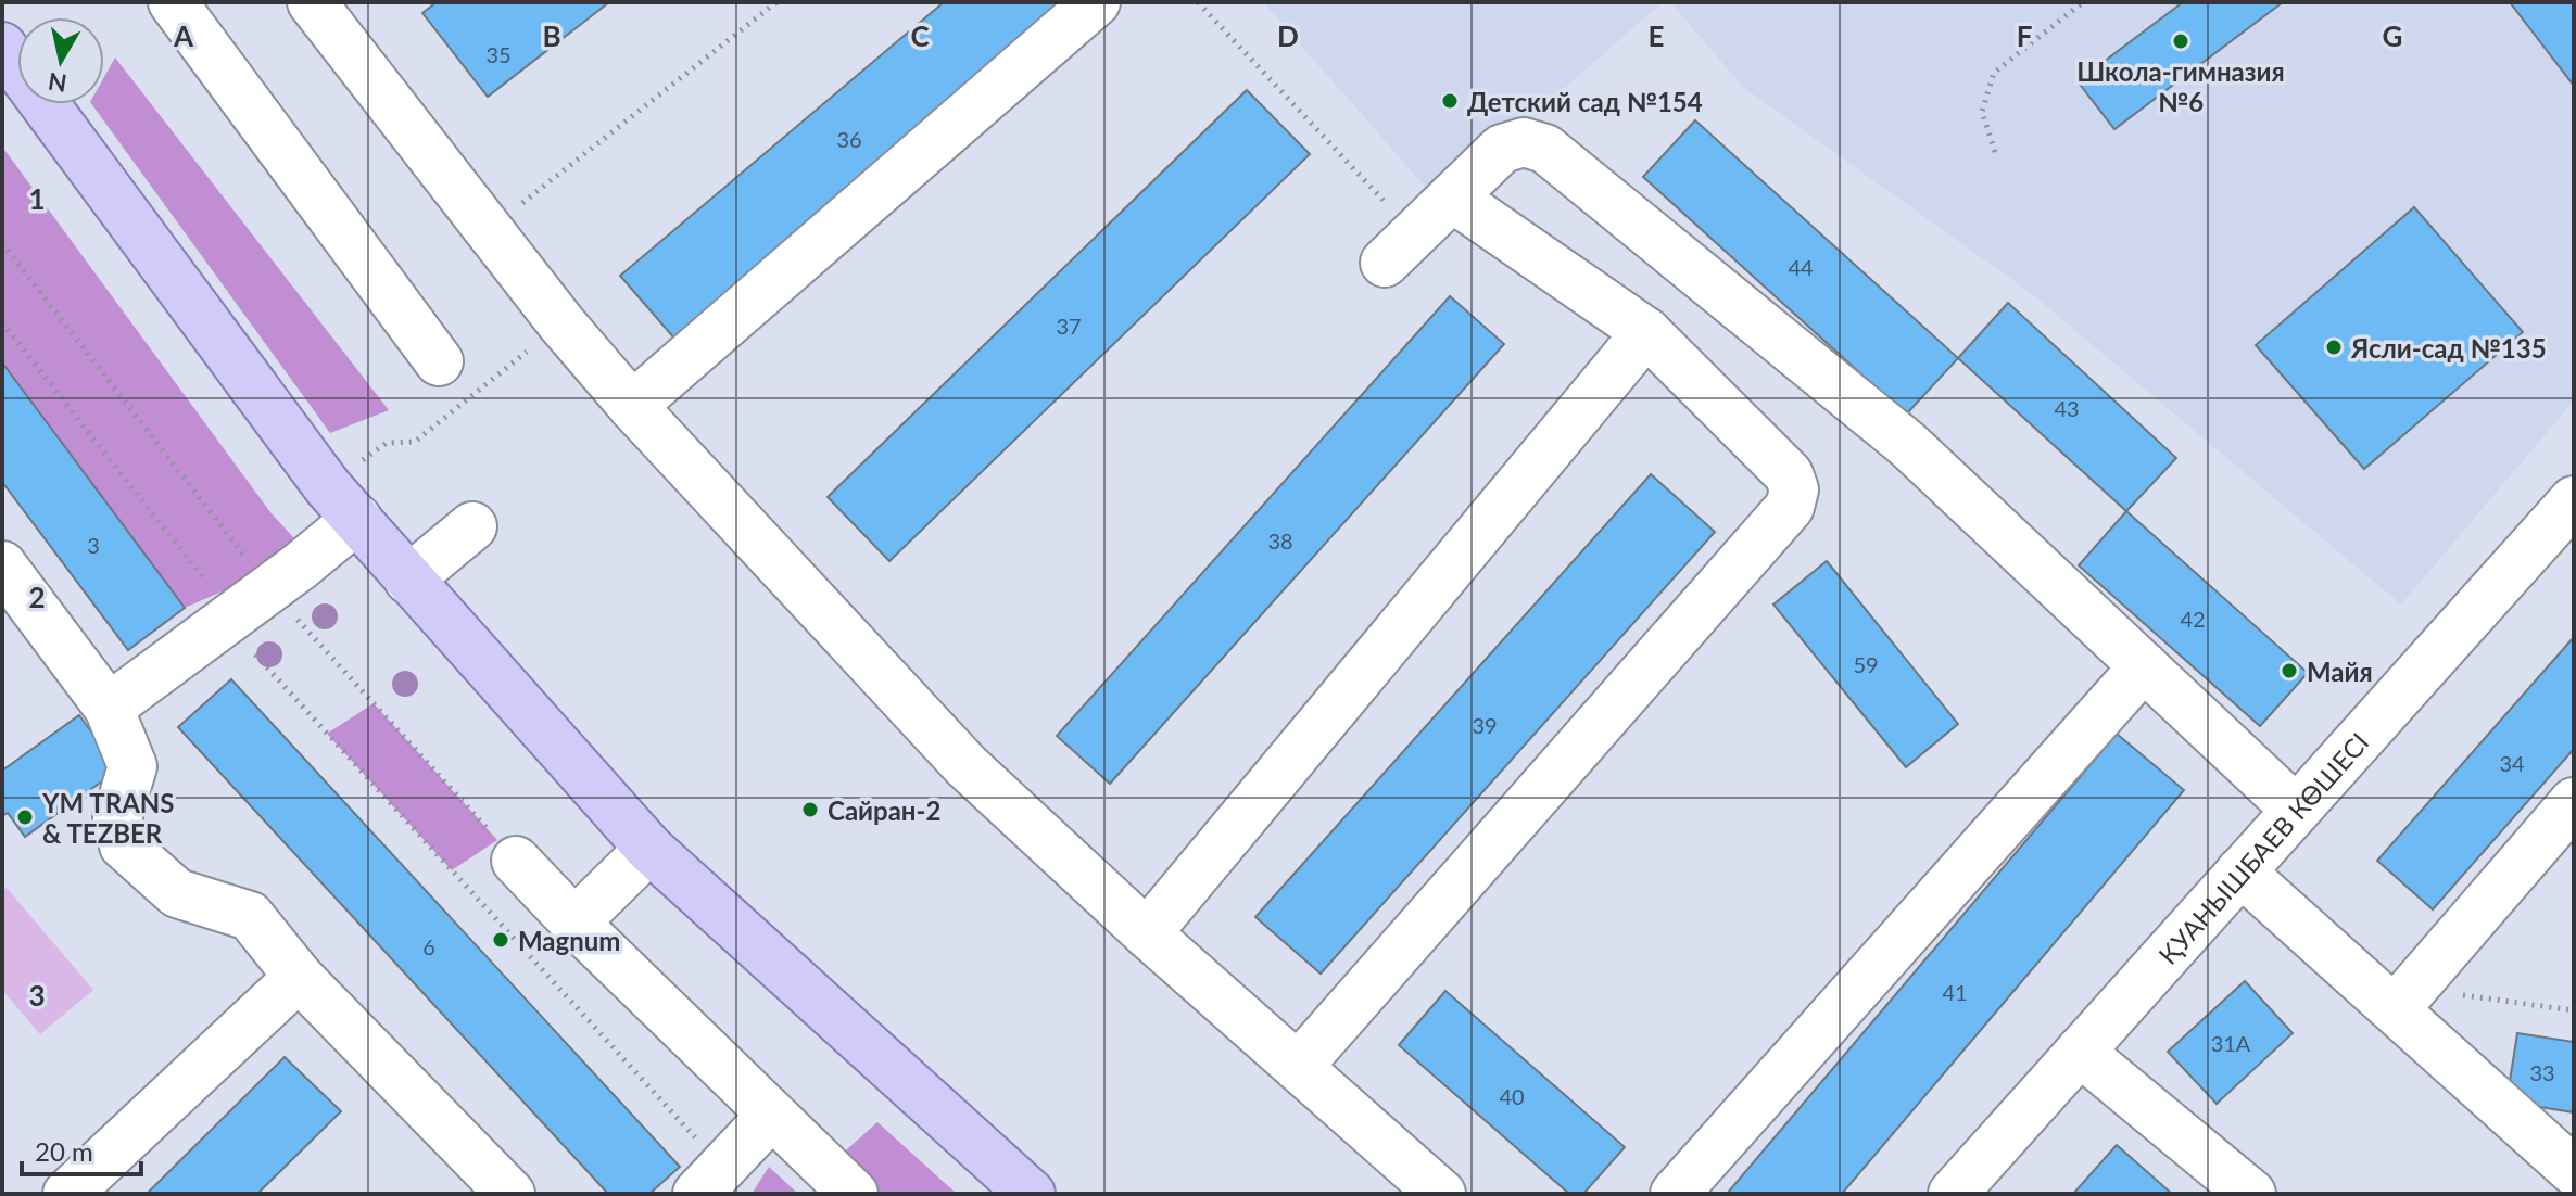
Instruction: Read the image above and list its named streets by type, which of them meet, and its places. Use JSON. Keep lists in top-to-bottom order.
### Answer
{
  "streets": {
    "street": ["ҚУАНЫШБАЕВ КӨШЕСІ"]
  },
  "places": [
    "Школа-гимназия №6",
    "Детский сад №154",
    "Ясли-сад №135",
    "Майя",
    "Сайран-2",
    "YM TRANS & TEZBER",
    "Magnum"
  ],
  "house_numbers": [
    "35",
    "36",
    "44",
    "37",
    "43",
    "38",
    "3",
    "42",
    "59",
    "39",
    "34",
    "6",
    "41",
    "31А",
    "33",
    "40"
  ],
  "scale_bar": "20 m",
  "north": "bottom",
  "grid": {
    "columns": [
      "A",
      "B",
      "C",
      "D",
      "E",
      "F",
      "G"
    ],
    "rows": ["1", "2", "3"]
  }
}
